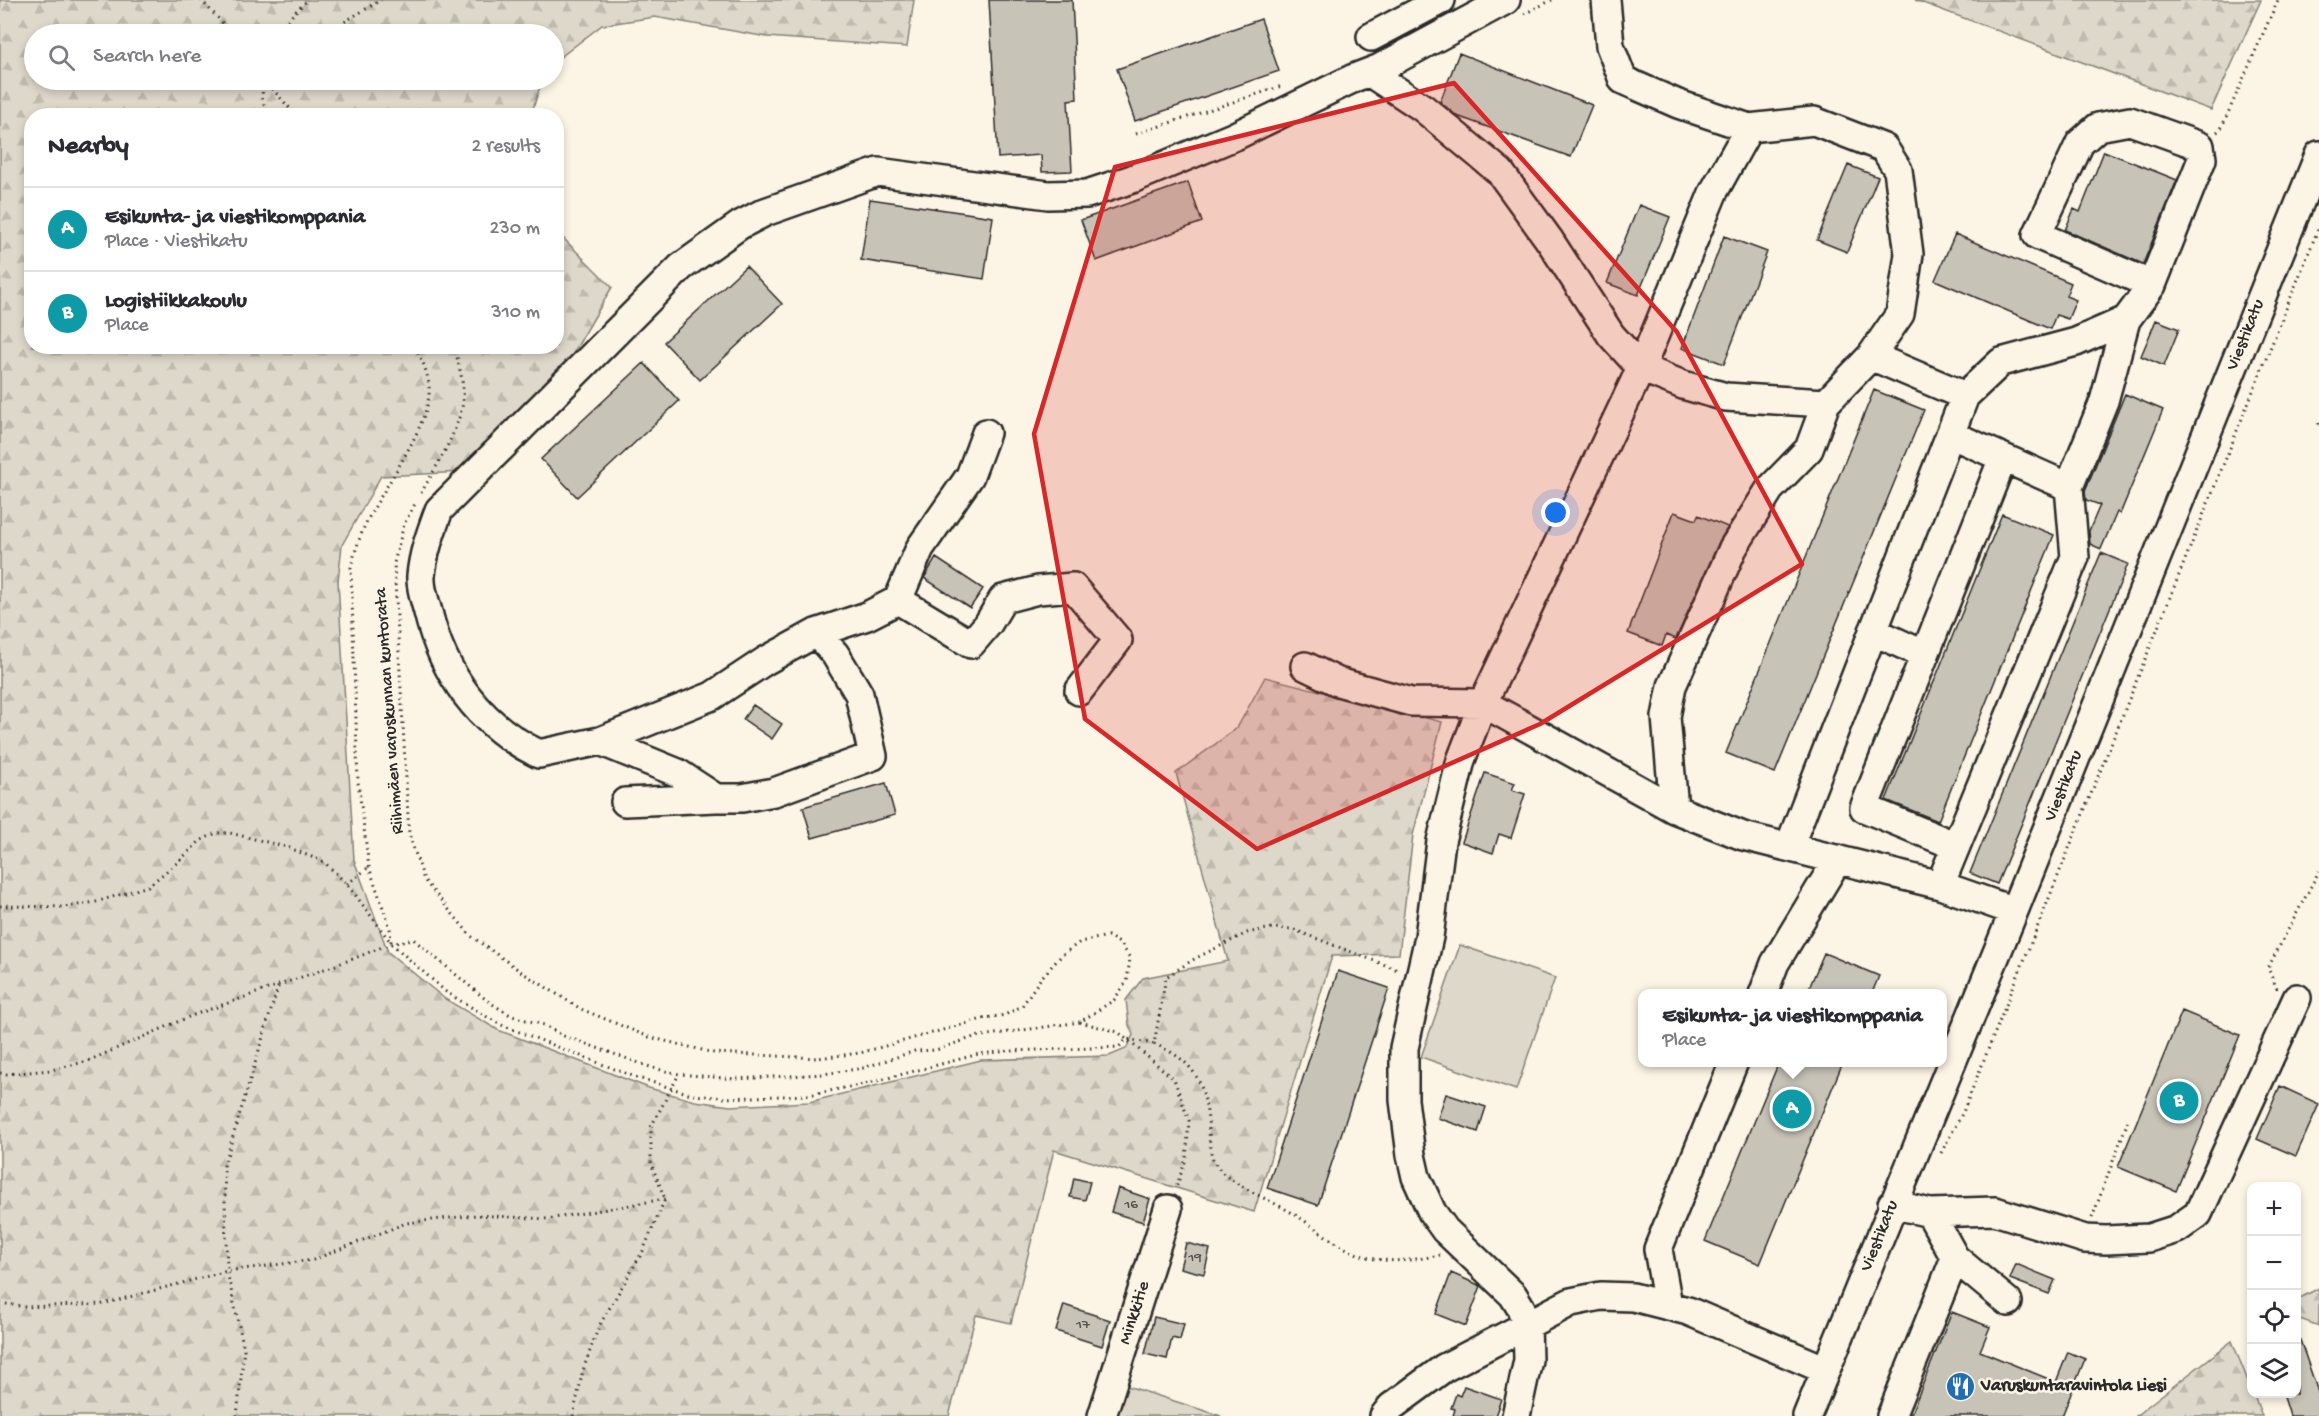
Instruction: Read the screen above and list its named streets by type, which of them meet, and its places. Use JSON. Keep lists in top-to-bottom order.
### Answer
{
  "streets": {
    "street": ["Viestikatu", "Minkkitie"],
    "path": ["Riihimäen varuskunnan kuntorata"]
  },
  "places": {
    "restaurant": ["Varuskuntaravintola Liesi"]
  },
  "house_numbers": ["16", "19", "17"],
  "page": {
    "search": "Search here",
    "heading": ["Nearby", "2 results"],
    "list": [
      {
        "mark": "A",
        "name": "Esikunta- ja viestikomppania",
        "note": "Place · Viestikatu",
        "value": "230 m"
      },
      {
        "mark": "B",
        "name": "Logistiikkakoulu",
        "note": "Place",
        "value": "310 m"
      }
    ],
    "popup": ["Esikunta- ja viestikomppania", "Place"],
    "pins": ["B", "A"],
    "map_buttons": ["+", "−"]
  }
}
